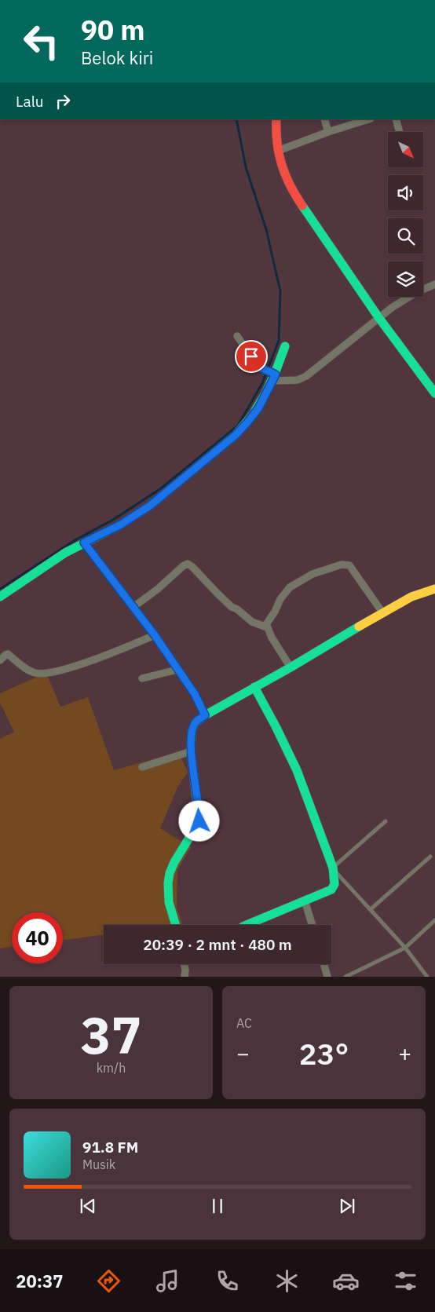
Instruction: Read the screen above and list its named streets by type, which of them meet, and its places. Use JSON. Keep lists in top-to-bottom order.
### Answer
{
  "north": "bottom right",
  "page": {
    "turn": ["90 m", "Belok kiri"],
    "then": "Lalu",
    "limit": "40",
    "trip": "20:39 · 2 mnt · 480 m",
    "tile": [
      ["37", "km/h"],
      "AC"
    ],
    "heat": ["−", "23°", "+"],
    "song": ["91.8 FM", "Musik"],
    "tabs": "20:37"
  }
}
